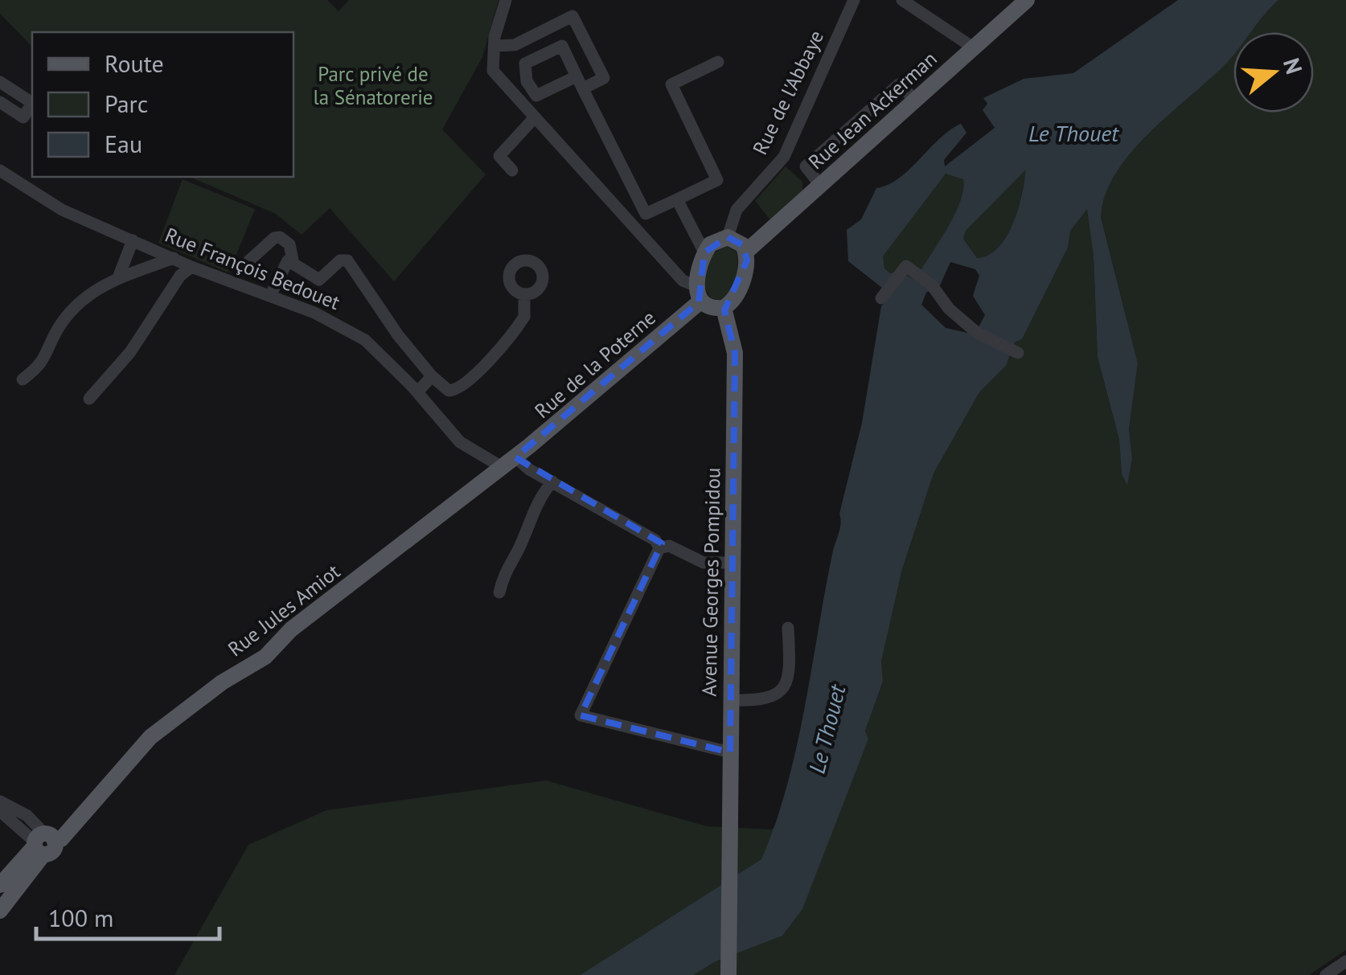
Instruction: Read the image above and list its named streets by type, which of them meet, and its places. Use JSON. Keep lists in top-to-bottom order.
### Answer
{
  "streets": {
    "main road": [
      "Rue Jean Ackerman",
      "Rue de la Poterne",
      "Avenue Georges Pompidou",
      "Rue Jules Amiot"
    ],
    "street": ["Rue de l'Abbaye", "Rue François Bedouet"]
  },
  "crossings": [
    ["Rue de l'Abbaye", "Rue Jean Ackerman"],
    ["Rue de l'Abbaye", "Rue de la Poterne"],
    ["Rue de l'Abbaye", "Avenue Georges Pompidou"],
    ["Rue Jean Ackerman", "Rue de la Poterne"],
    ["Rue Jean Ackerman", "Avenue Georges Pompidou"],
    ["Rue François Bedouet", "Rue de la Poterne"],
    ["Rue François Bedouet", "Rue Jules Amiot"],
    ["Rue de la Poterne", "Avenue Georges Pompidou"],
    ["Rue de la Poterne", "Rue Jules Amiot"]
  ],
  "water": ["Le Thouet"],
  "parks": ["Parc privé de la Sénatorerie"],
  "legend": ["Route", "Parc", "Eau"],
  "scale_bar": "100 m",
  "north": "right"
}
